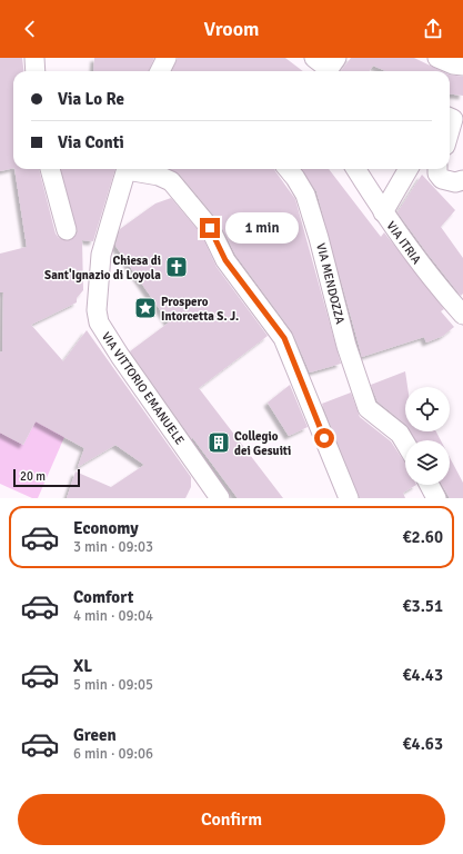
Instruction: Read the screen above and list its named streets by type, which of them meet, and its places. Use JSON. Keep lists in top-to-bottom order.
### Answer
{
  "streets": {
    "street": ["VIA ITRIA", "VIA MENDOZZA", "VIA VITTORIO EMANUELE"]
  },
  "places": {
    "church": ["Chiesa di Sant'Ignazio di Loyola"],
    "place": ["Prospero Intorcetta S. J."],
    "building": ["Collegio dei Gesuiti"]
  },
  "scale_bar": "20 m",
  "page": {
    "header": "Vroom",
    "banner": ["Via Lo Re", "Via Conti"],
    "bubble": "1 min",
    "scale": "20 m",
    "list": [
      {
        "name": "Economy",
        "note": "3 min · 09:03",
        "value": "€2.60"
      },
      {
        "name": "Comfort",
        "note": "4 min · 09:04",
        "value": "€3.51"
      },
      {
        "name": "XL",
        "note": "5 min · 09:05",
        "value": "€4.43"
      },
      {
        "name": "Green",
        "note": "6 min · 09:06",
        "value": "€4.63"
      }
    ],
    "buttons": "Confirm"
  }
}
